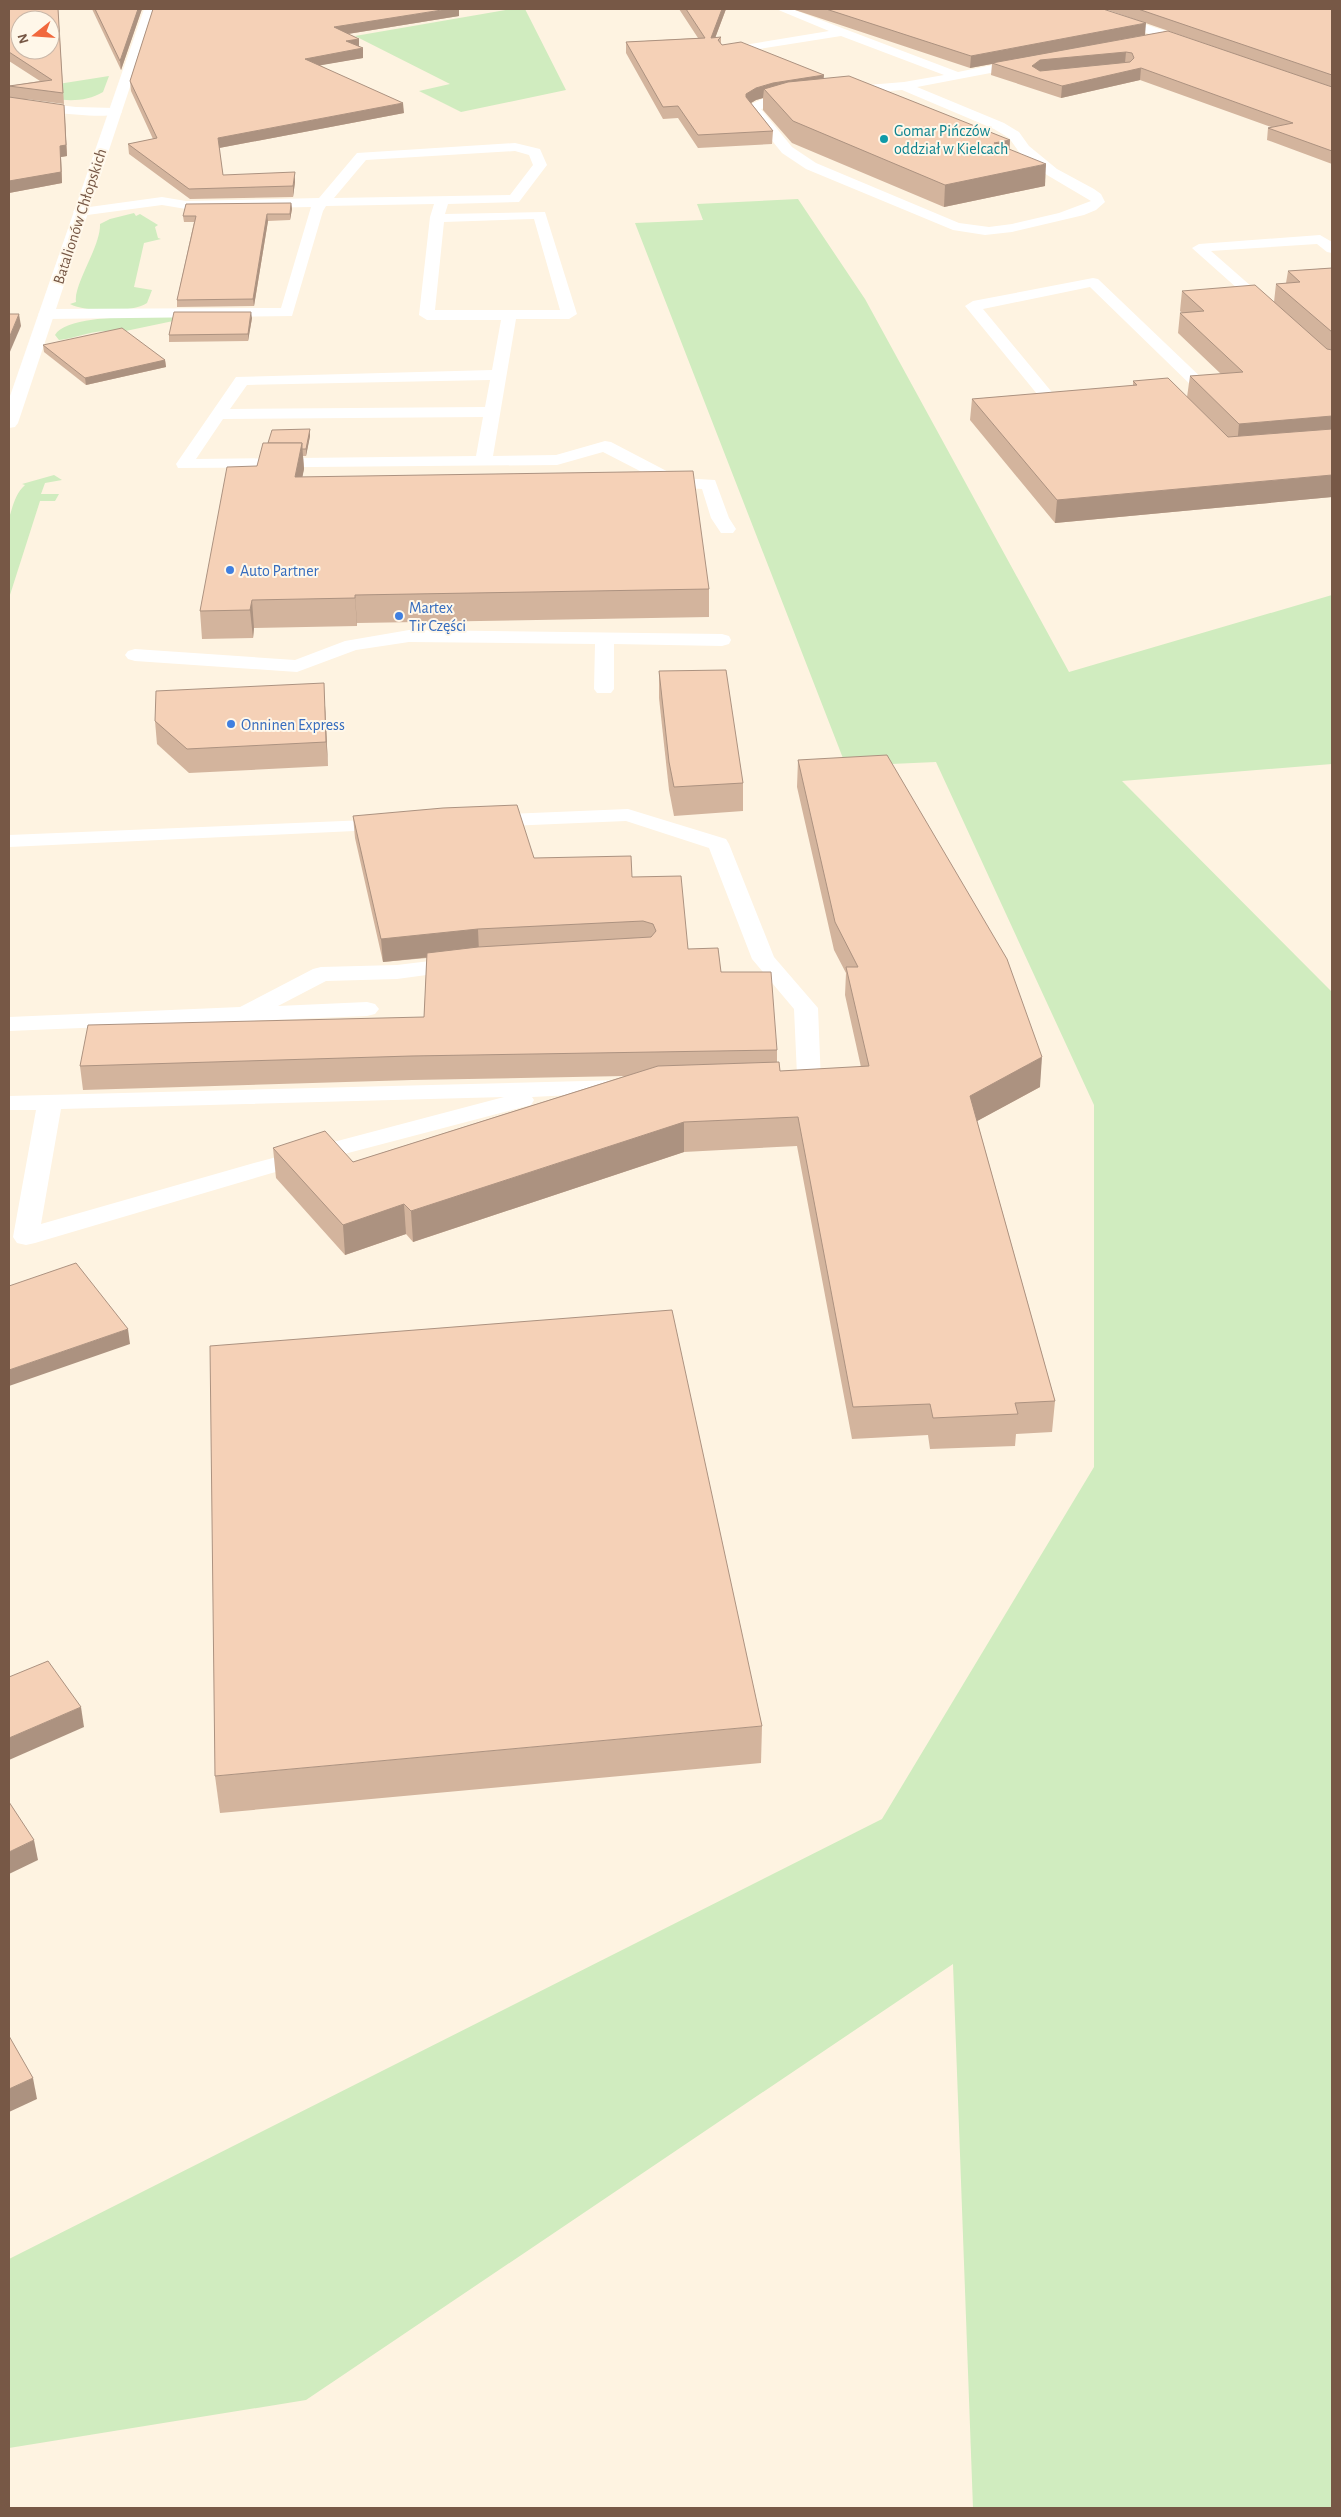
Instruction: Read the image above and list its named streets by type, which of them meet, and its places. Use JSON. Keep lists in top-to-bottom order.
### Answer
{
  "streets": {
    "street": ["Batalionów Chłopskich"]
  },
  "places": [
    "Gomar Pińczów oddział w Kielcach",
    "Auto Partner",
    "Martex Tir Części",
    "Onninen Express"
  ],
  "north": "left"
}
